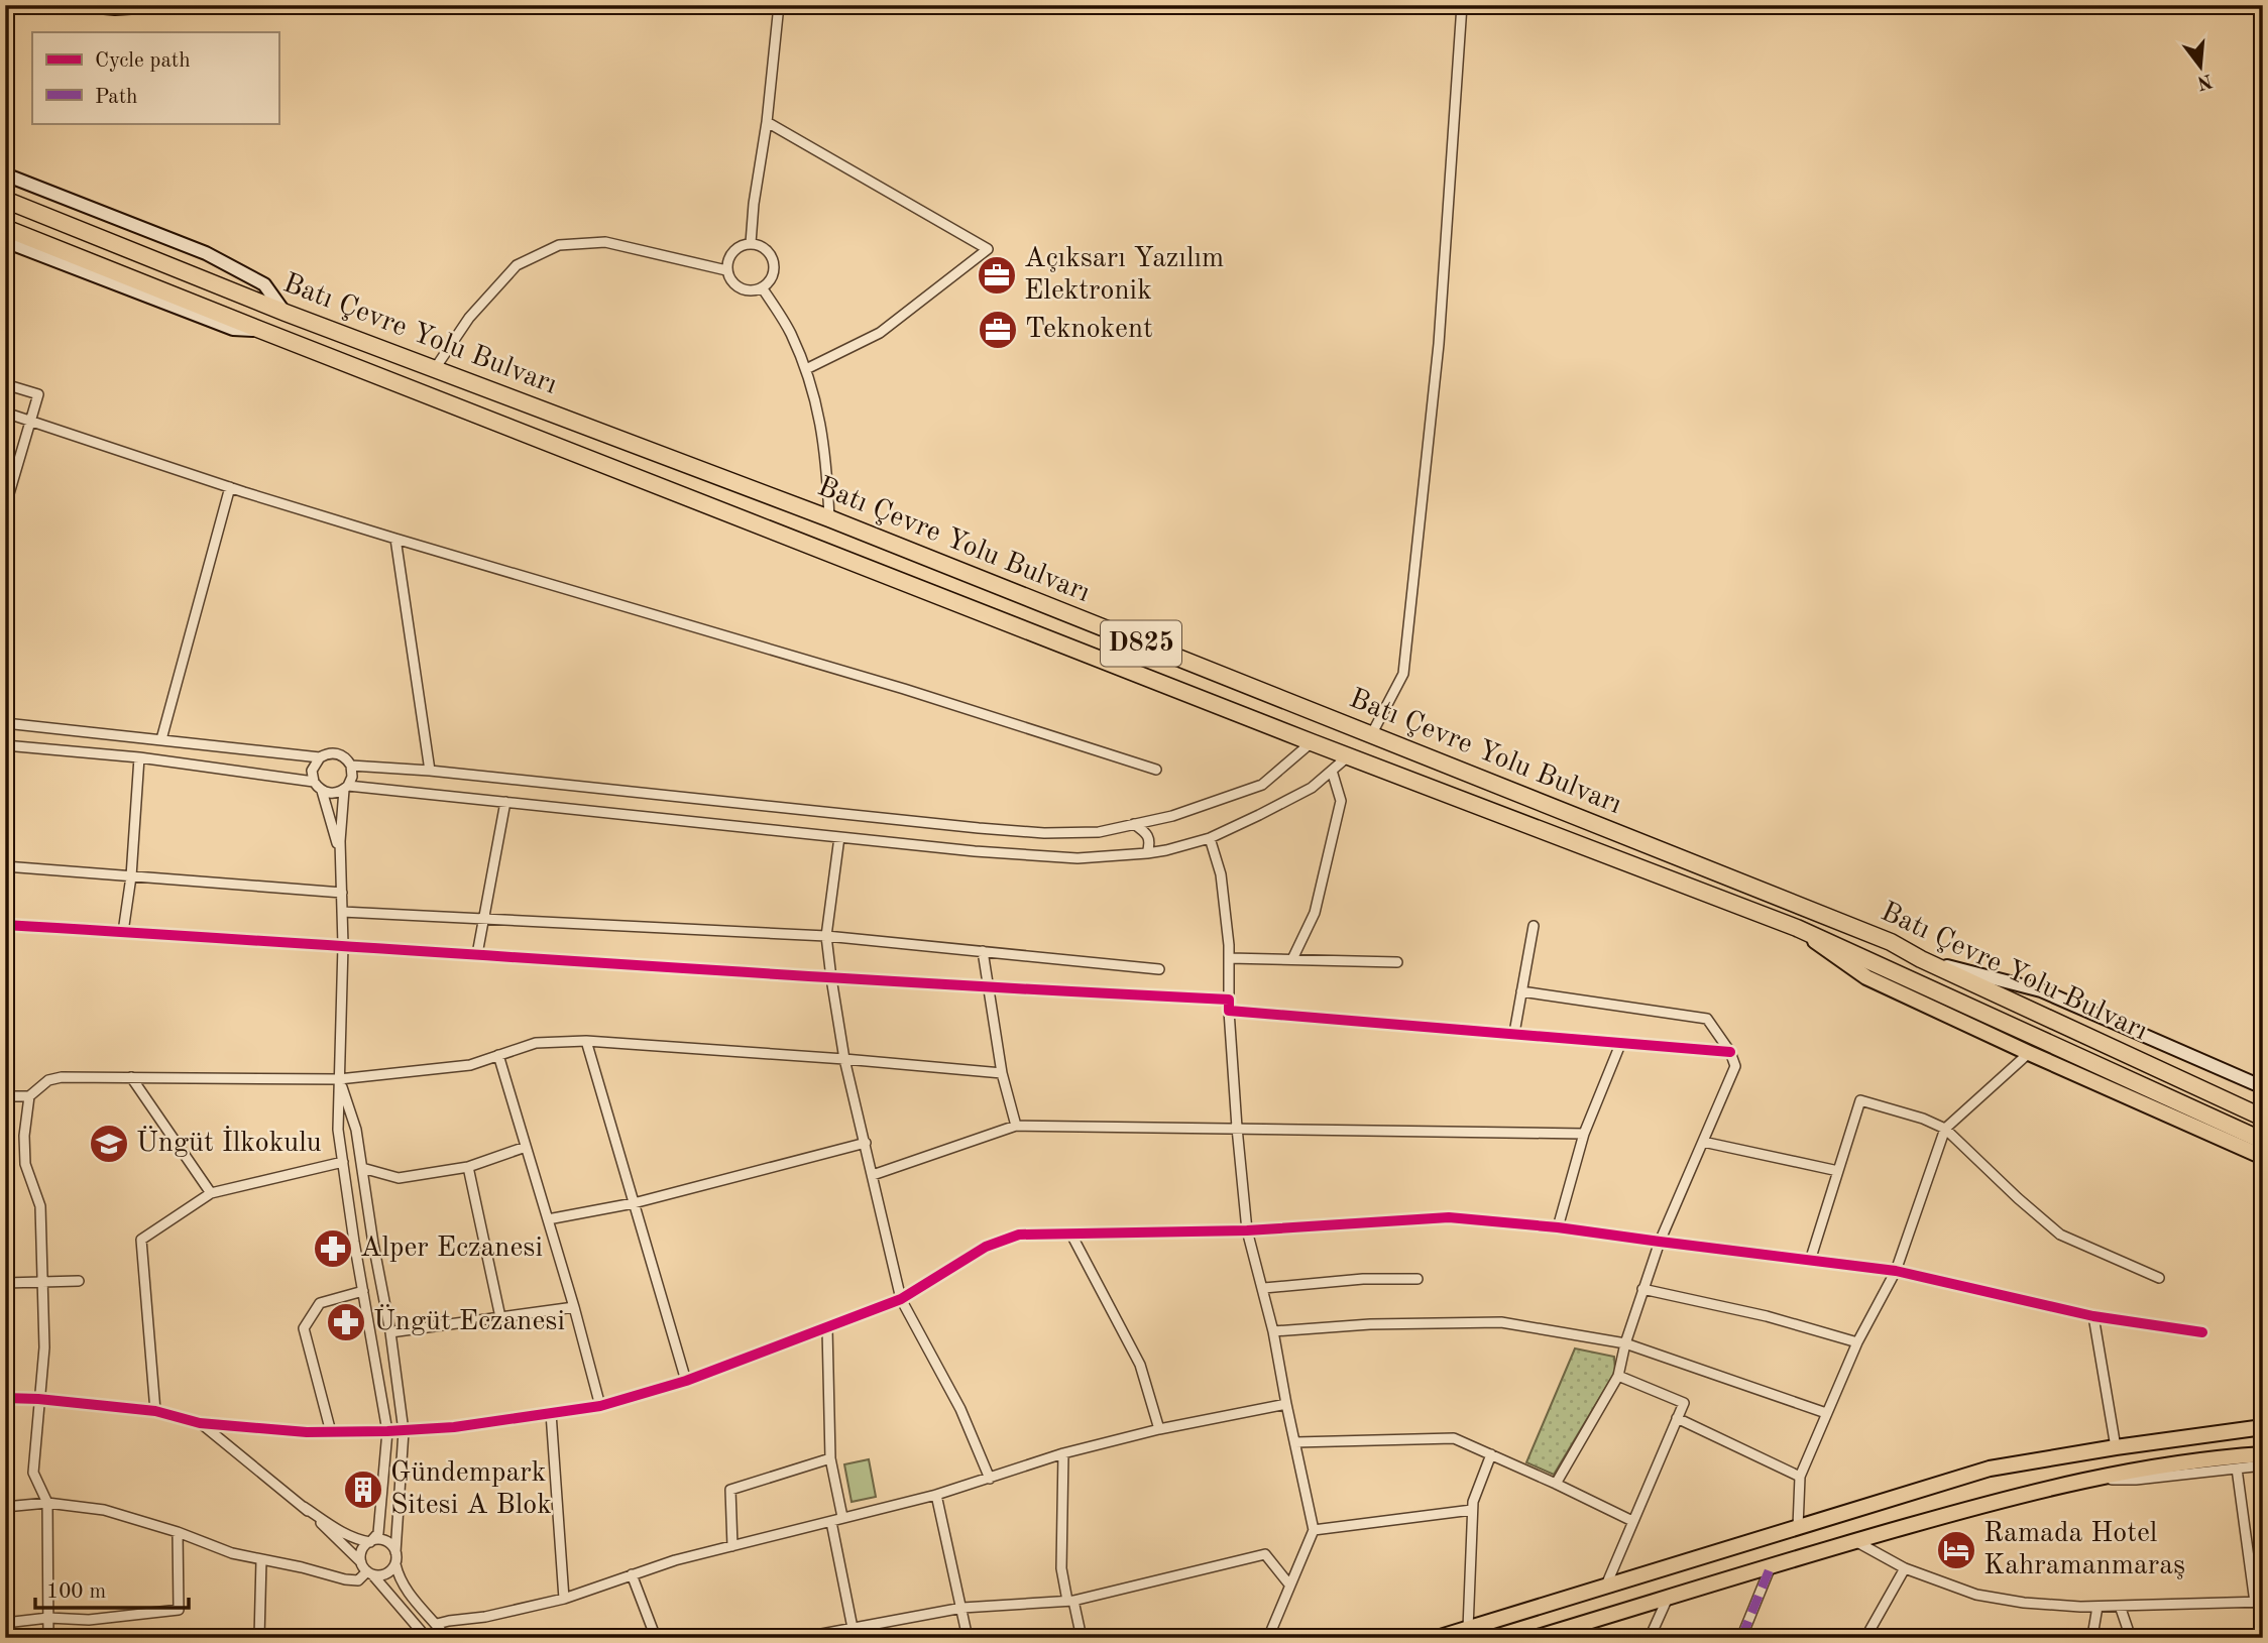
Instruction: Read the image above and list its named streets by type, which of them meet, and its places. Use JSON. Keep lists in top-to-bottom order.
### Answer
{
  "streets": {
    "highway": ["Batı Çevre Yolu Bulvarı", "D825"]
  },
  "places": {
    "office": ["Açıksarı Yazılım Elektronik", "Teknokent"],
    "school or university": ["Üngüt İlkokulu"],
    "pharmacy": ["Alper Eczanesi", "Üngüt Eczanesi"],
    "building": ["Gündempark Sitesi A Blok"],
    "hotel": ["Ramada Hotel Kahramanmaraş"]
  },
  "legend": ["Cycle path", "Path"],
  "scale_bar": "100 m",
  "north": "bottom"
}
